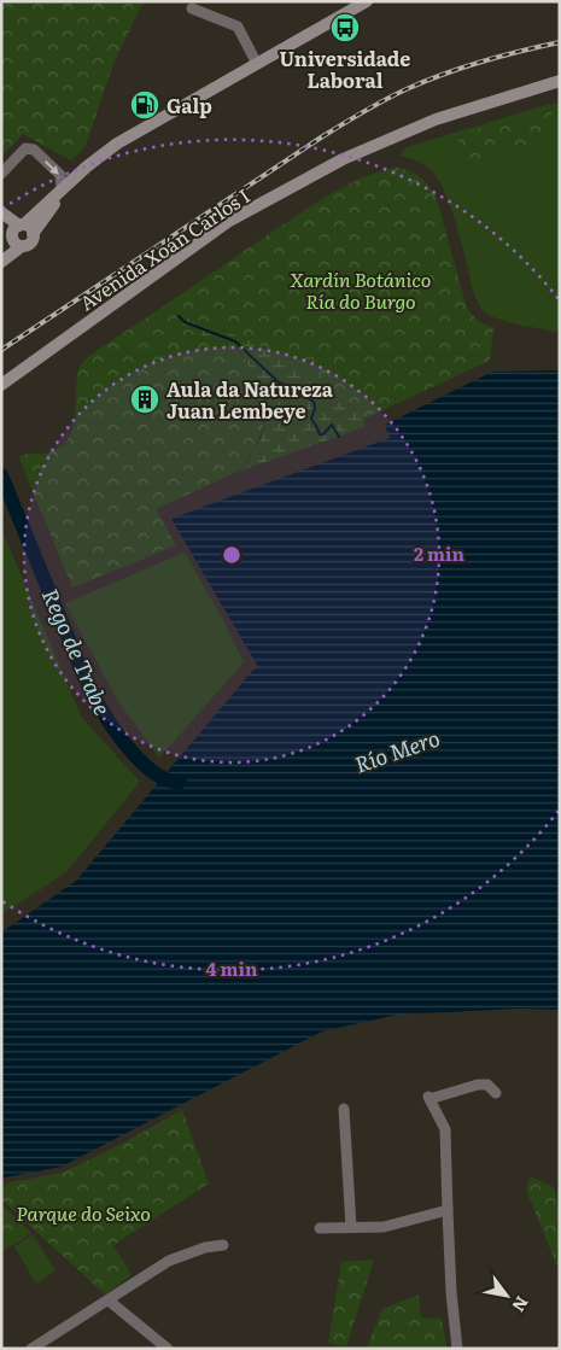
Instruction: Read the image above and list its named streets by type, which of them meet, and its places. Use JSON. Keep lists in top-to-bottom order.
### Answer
{
  "streets": {
    "street": ["Avenida Xoán Carlos I"]
  },
  "water": ["Rego de Trabe", "Río Mero"],
  "parks": ["Xardín Botánico Ría do Burgo", "Parque do Seixo"],
  "places": {
    "bus stop": ["Universidade Laboral"],
    "fuel station": ["Galp"],
    "building": ["Aula da Natureza Juan Lembeye"]
  },
  "north": "bottom right",
  "rings": ["2 min", "4 min"]
}
